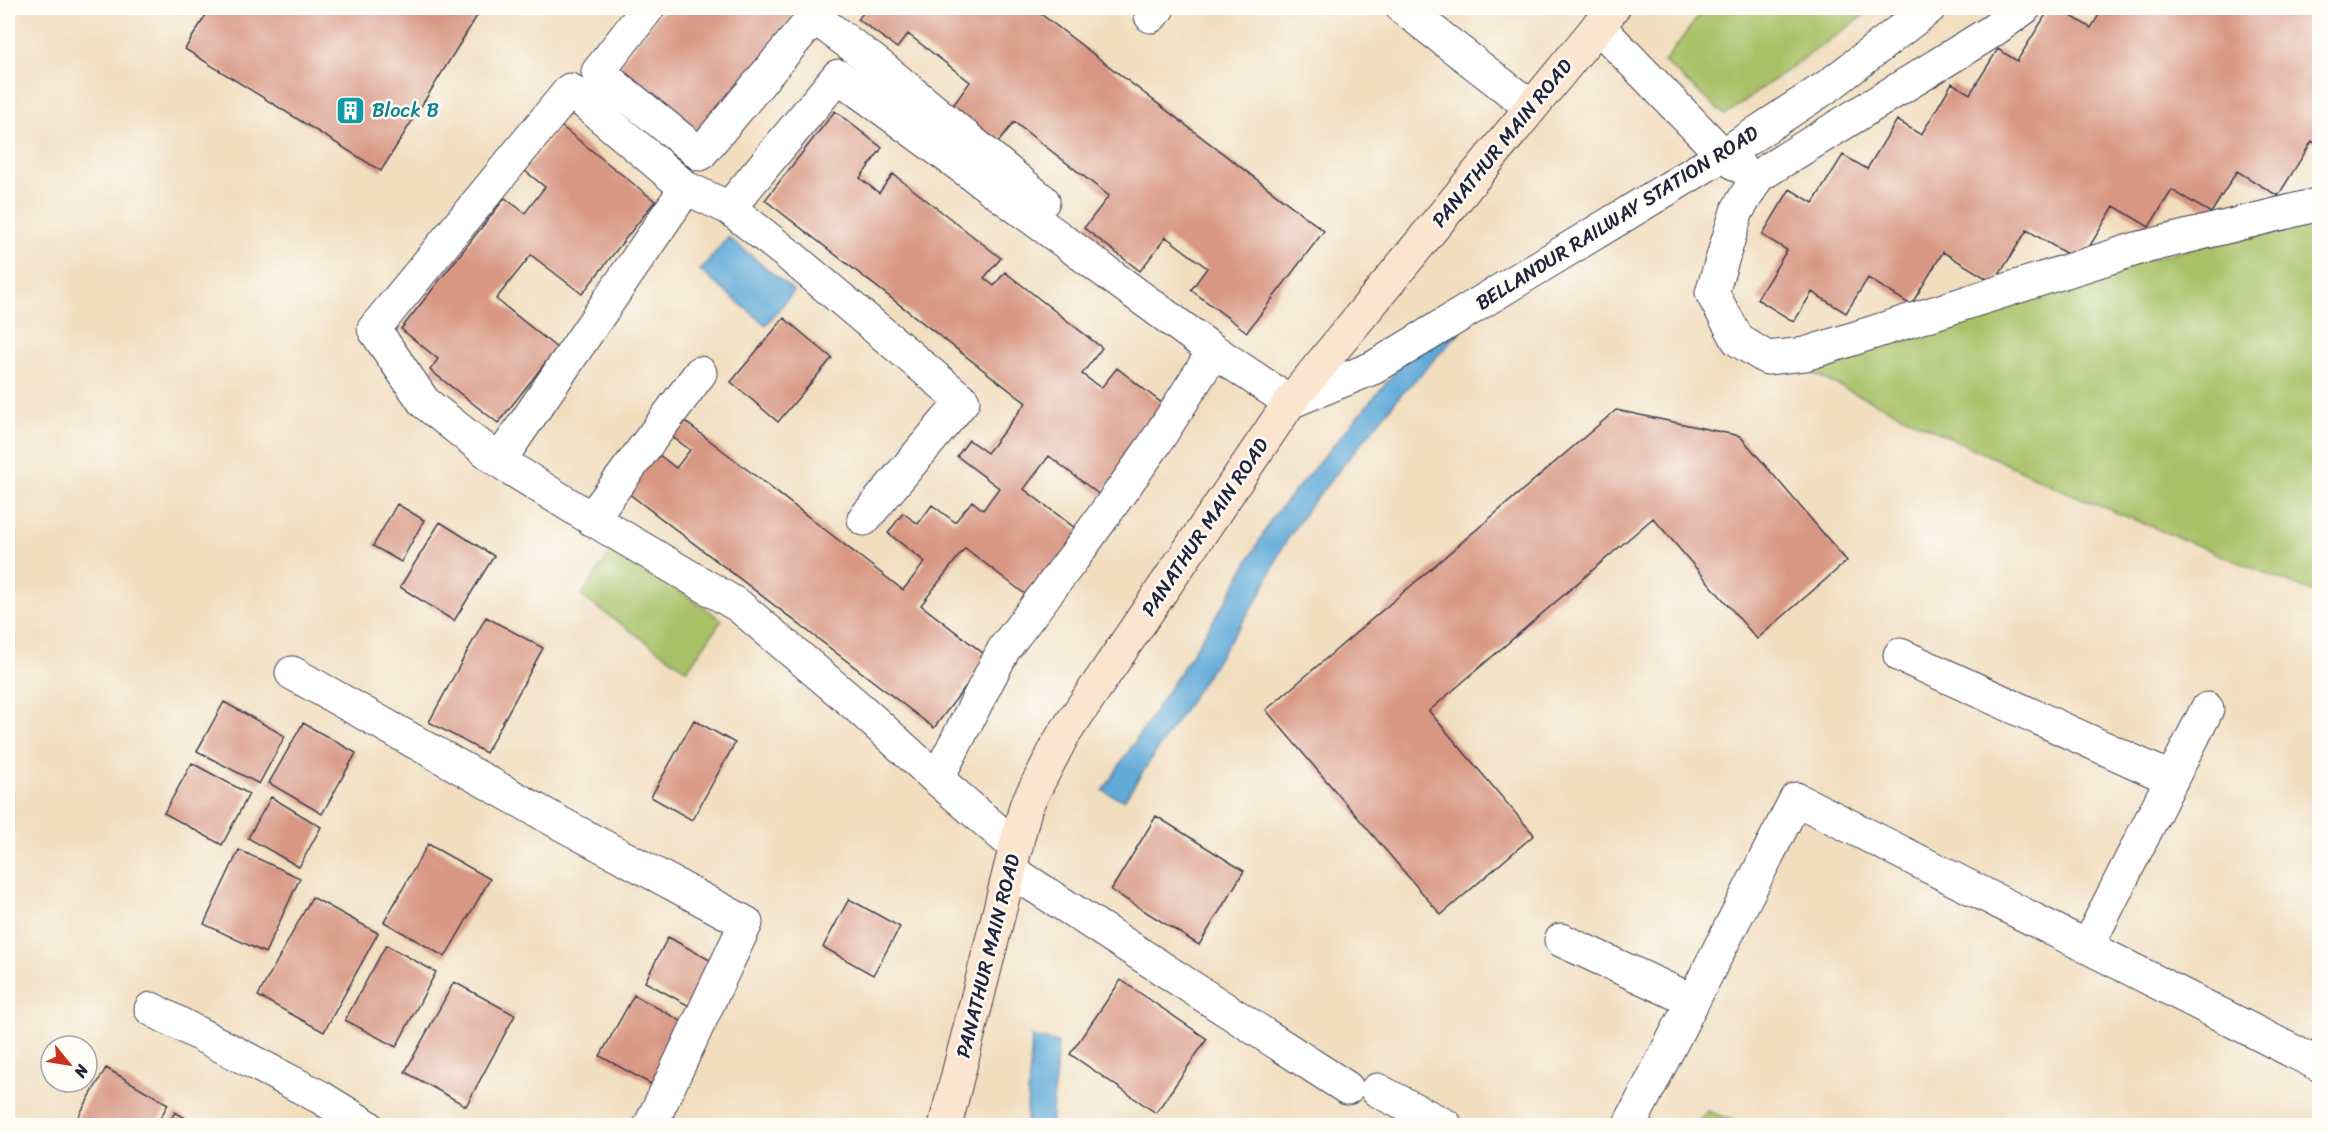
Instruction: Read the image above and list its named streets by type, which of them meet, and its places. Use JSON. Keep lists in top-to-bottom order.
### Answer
{
  "streets": {
    "street": ["PANATHUR MAIN ROAD", "BELLANDUR RAILWAY STATION ROAD"]
  },
  "crossings": [
    ["PANATHUR MAIN ROAD", "BELLANDUR RAILWAY STATION ROAD"]
  ],
  "places": {
    "building": ["Block B"]
  },
  "north": "bottom right"
}
